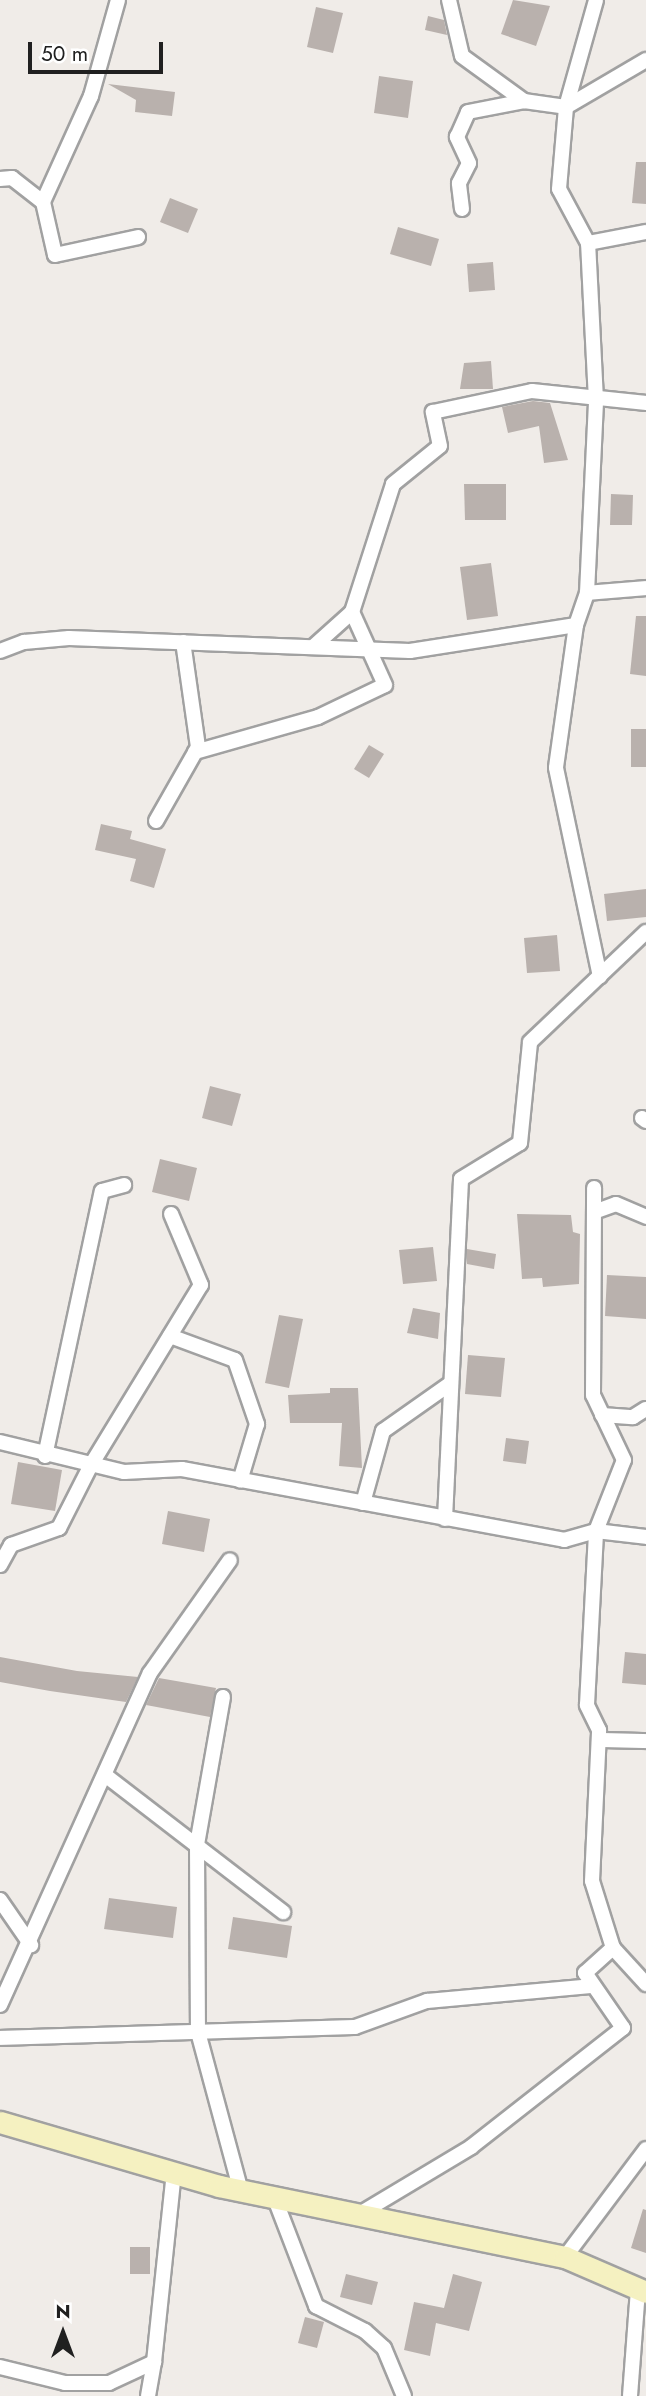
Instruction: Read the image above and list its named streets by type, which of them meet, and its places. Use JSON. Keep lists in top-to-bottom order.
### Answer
{
  "scale_bar": "50 m",
  "north": "top"
}
